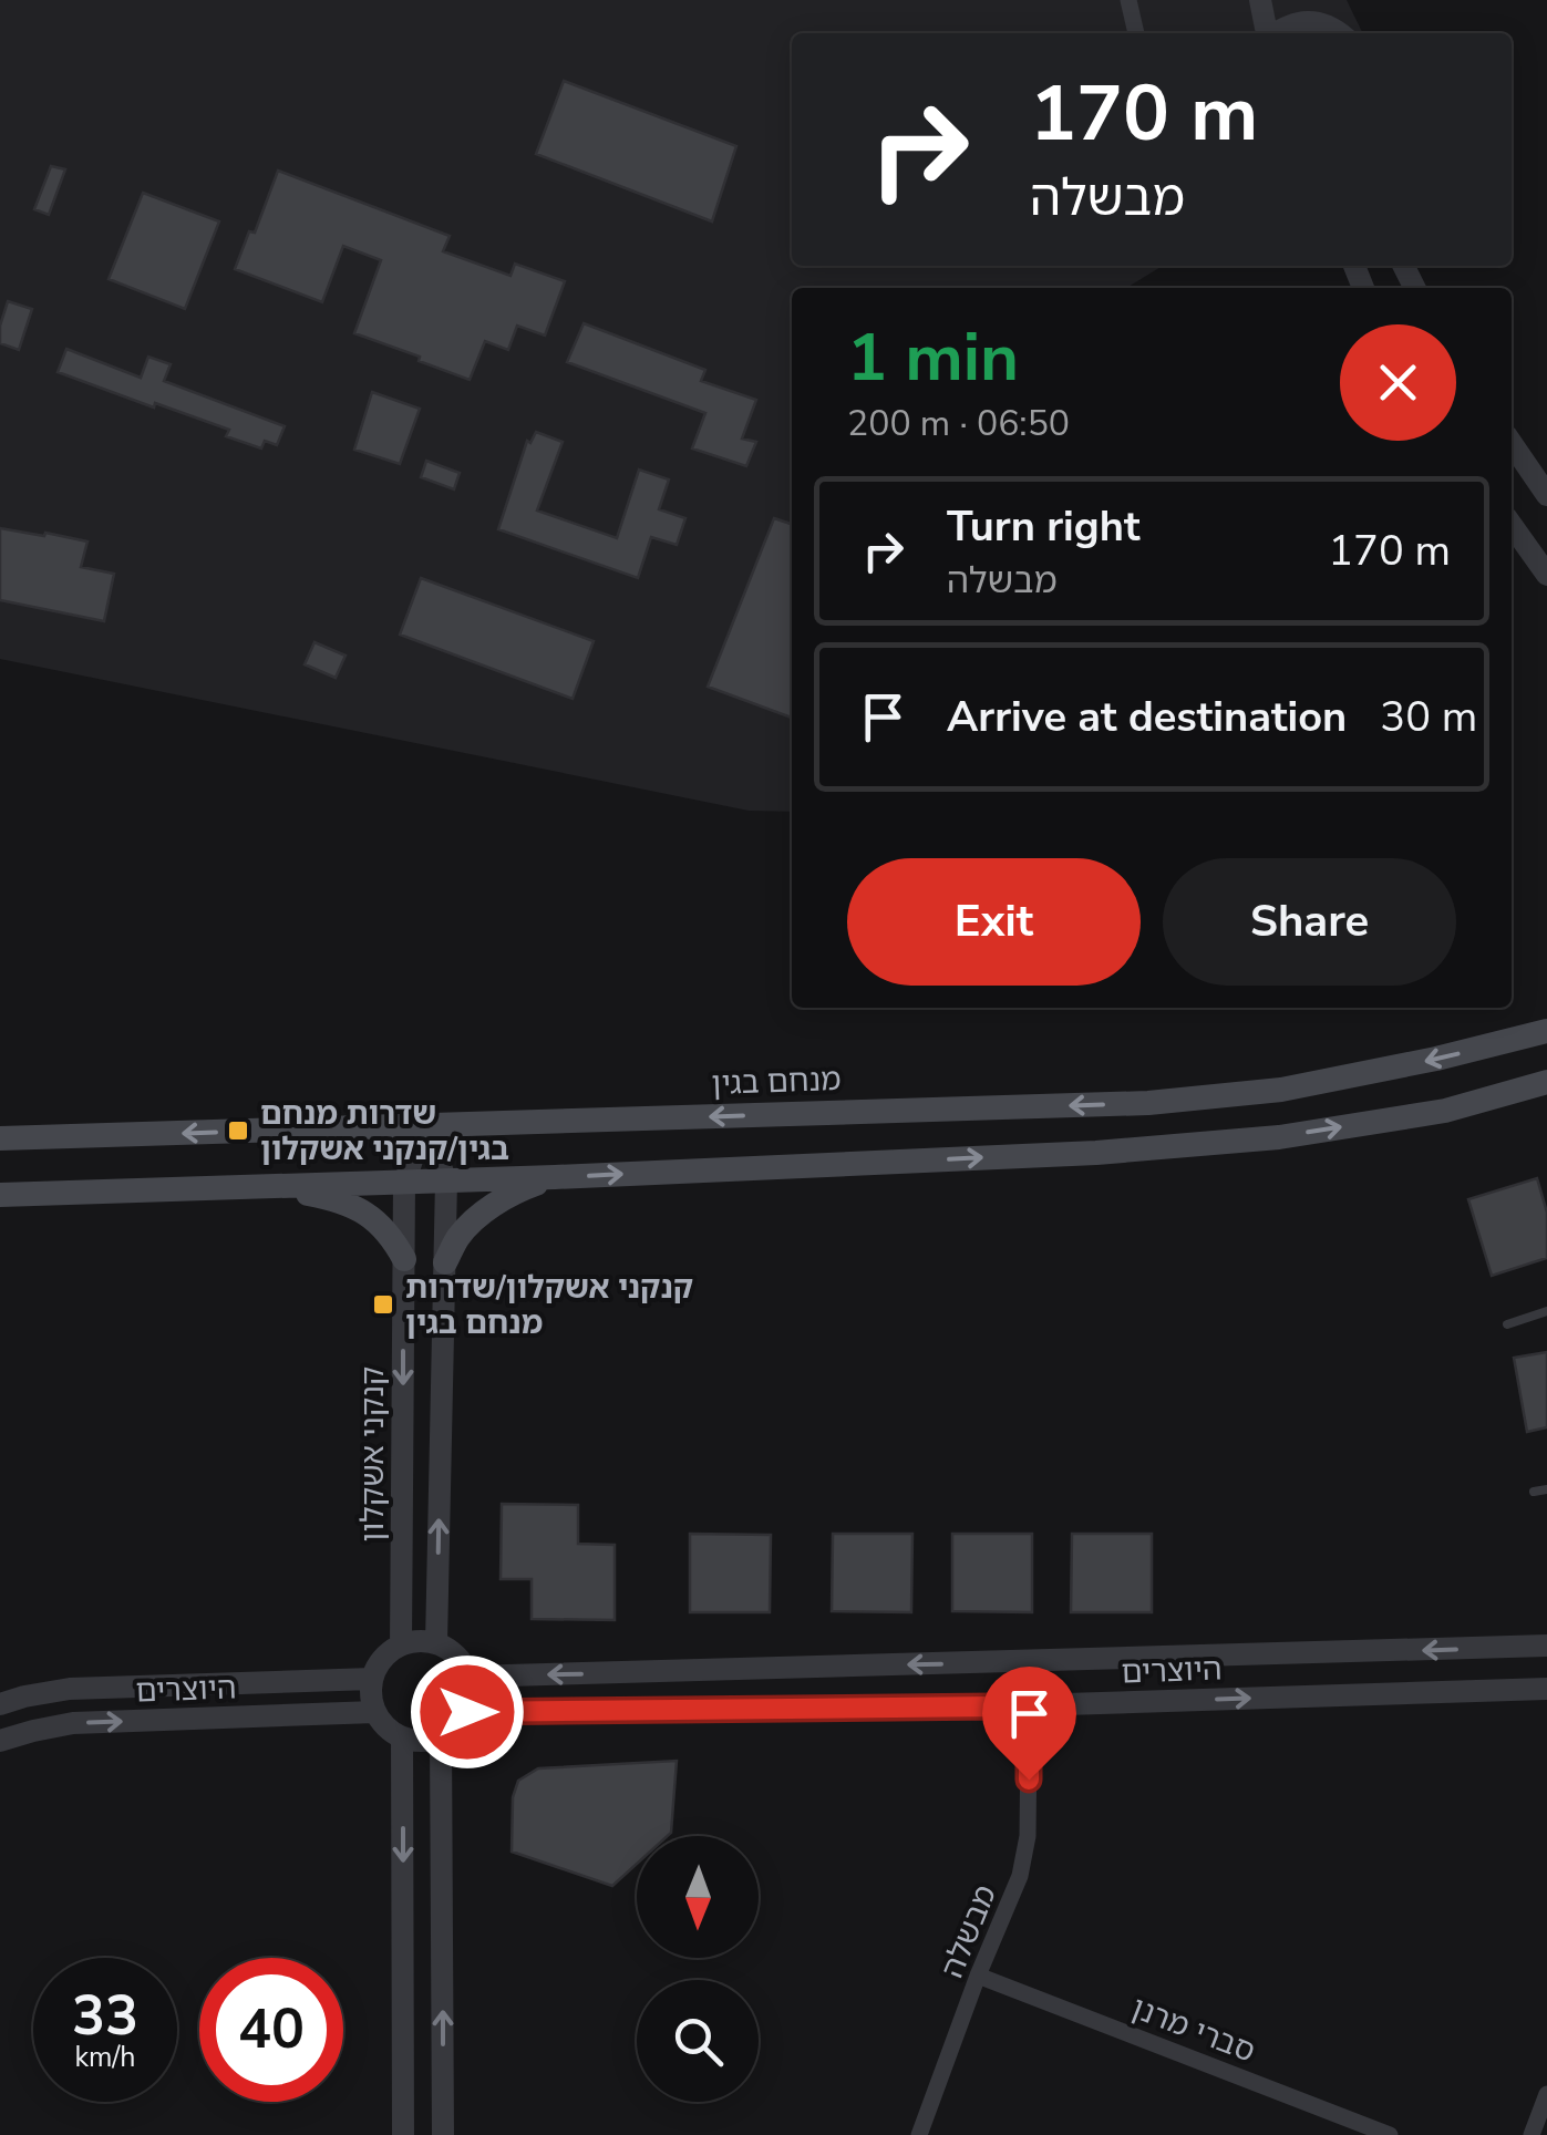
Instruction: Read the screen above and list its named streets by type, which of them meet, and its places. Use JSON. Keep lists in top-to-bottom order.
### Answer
{
  "streets": {
    "main road": ["מנחם בגין"],
    "street": [
      "קנקני אשקלון",
      "היוצרים",
      "מבשלה",
      "סברי מרנן"
    ]
  },
  "crossings": [
    ["מנחם בגין", "קנקני אשקלון"],
    ["קנקני אשקלון", "היוצרים"],
    ["מבשלה", "סברי מרנן"]
  ],
  "places": {
    "transit": ["שדרות מנחם בגין/קנקני אשקלון", "קנקני אשקלון/שדרות מנחם בגין"]
  },
  "north": "bottom",
  "page": {
    "turn": ["170 m", "מבשלה"],
    "heading": ["1 min", "200 m · 06:50"],
    "list": [
      {
        "name": "Turn right",
        "note": "מבשלה",
        "value": "170 m"
      },
      {
        "name": "Arrive at destination",
        "value": "30 m"
      }
    ],
    "buttons": ["Exit", "Share"],
    "speed": "33 km/h",
    "limit": "40"
  }
}
